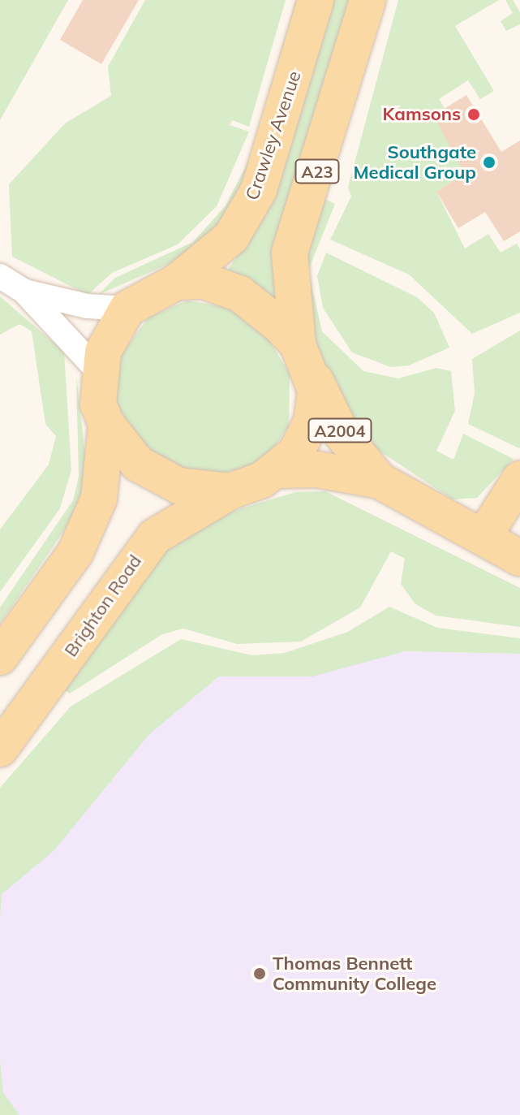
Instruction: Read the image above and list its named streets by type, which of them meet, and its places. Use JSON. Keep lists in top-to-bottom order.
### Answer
{
  "streets": {
    "main road": [
      "Crawley Avenue",
      "A23",
      "A2004",
      "Brighton Road"
    ]
  },
  "crossings": [
    ["Crawley Avenue", "A23"],
    ["Crawley Avenue", "A2004"],
    ["Crawley Avenue", "Brighton Road"],
    ["A23", "A2004"],
    ["A23", "Brighton Road"],
    ["A2004", "Brighton Road"]
  ],
  "places": ["Kamsons", "Southgate Medical Group", "Thomas Bennett Community College"]
}
